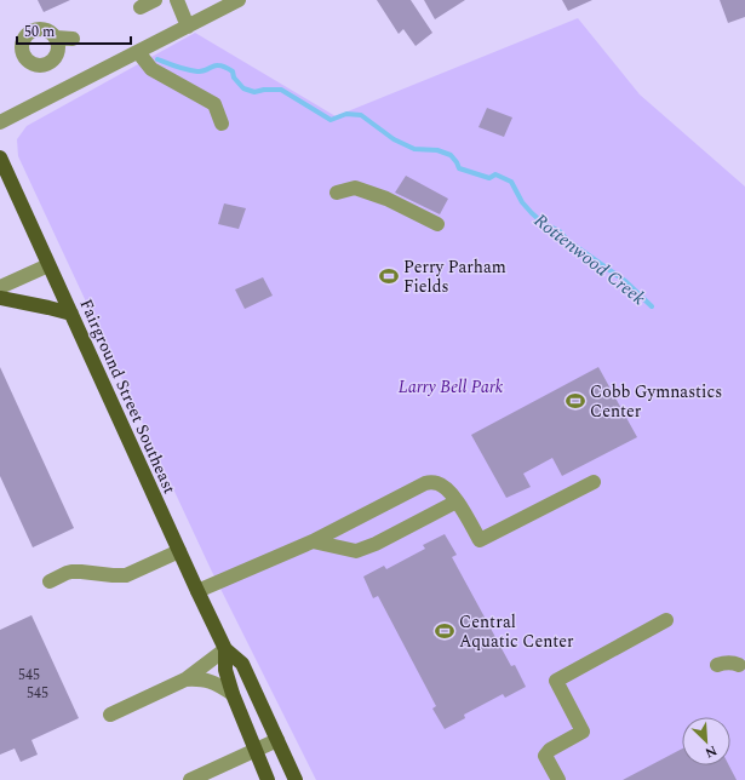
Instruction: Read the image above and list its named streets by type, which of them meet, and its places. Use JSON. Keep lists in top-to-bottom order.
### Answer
{
  "streets": {
    "main road": ["Fairground Street Southeast"]
  },
  "water": ["Rottenwood Creek"],
  "parks": ["Larry Bell Park"],
  "places": {
    "sports": ["Perry Parham Fields", "Cobb Gymnastics Center", "Central Aquatic Center"]
  },
  "house_numbers": ["545", "545"],
  "scale_bar": "50 m",
  "north": "bottom right"
}
